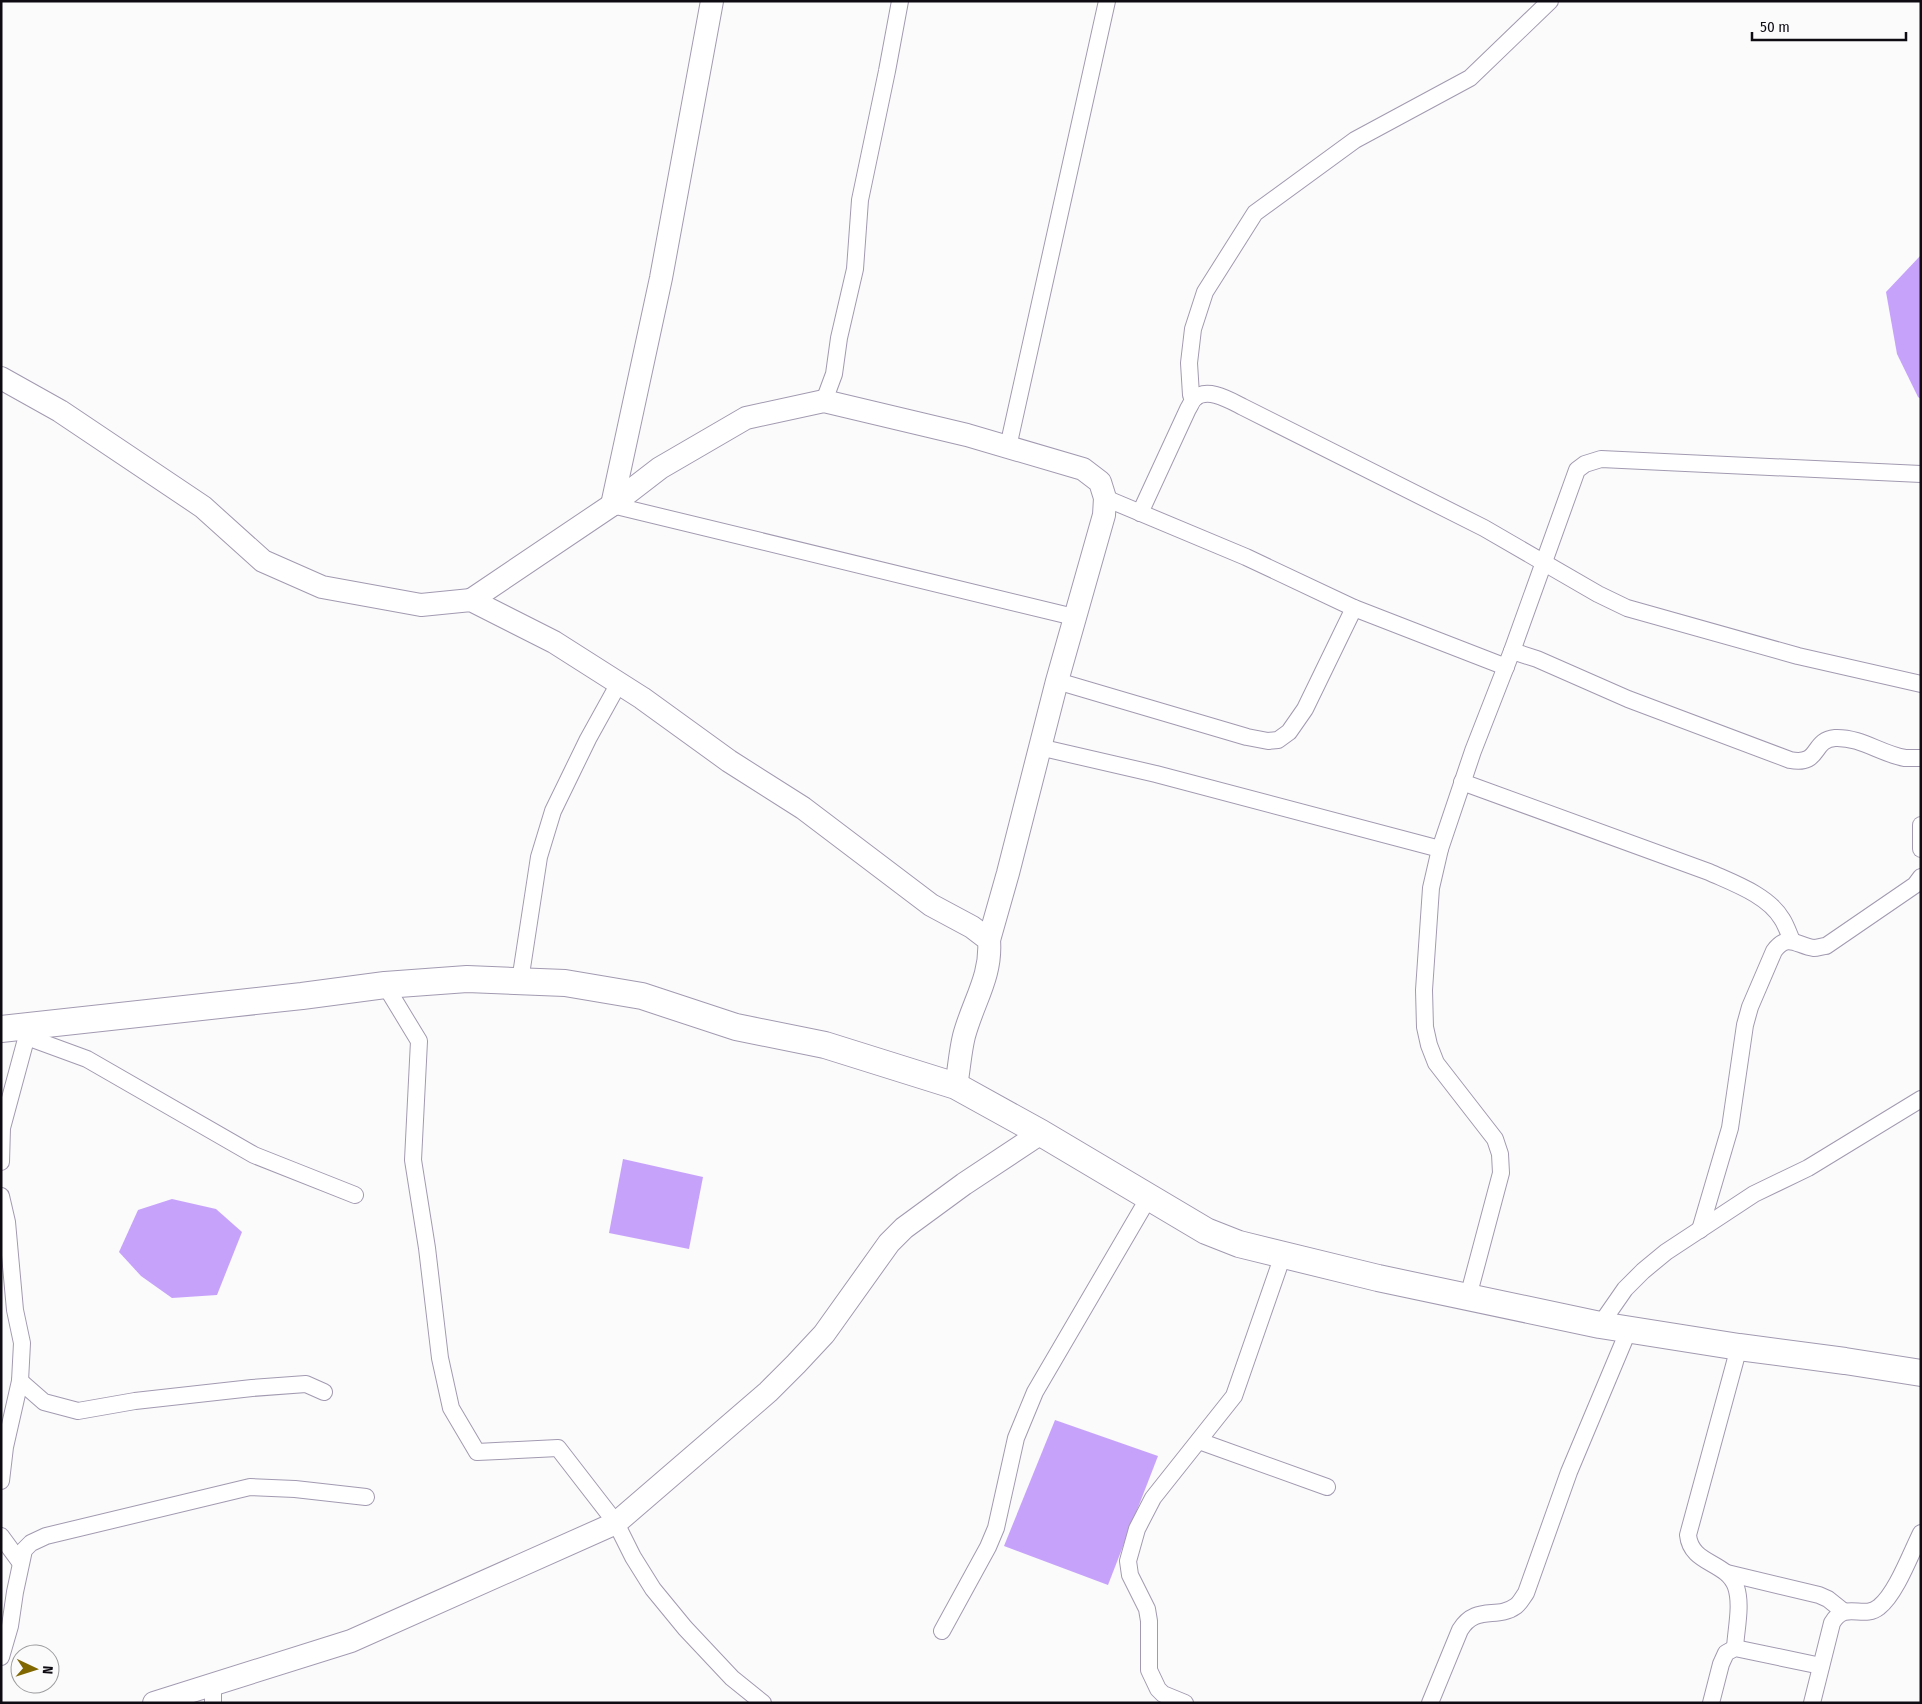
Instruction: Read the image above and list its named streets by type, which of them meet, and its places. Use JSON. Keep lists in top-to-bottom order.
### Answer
{
  "scale_bar": "50 m",
  "north": "right"
}
